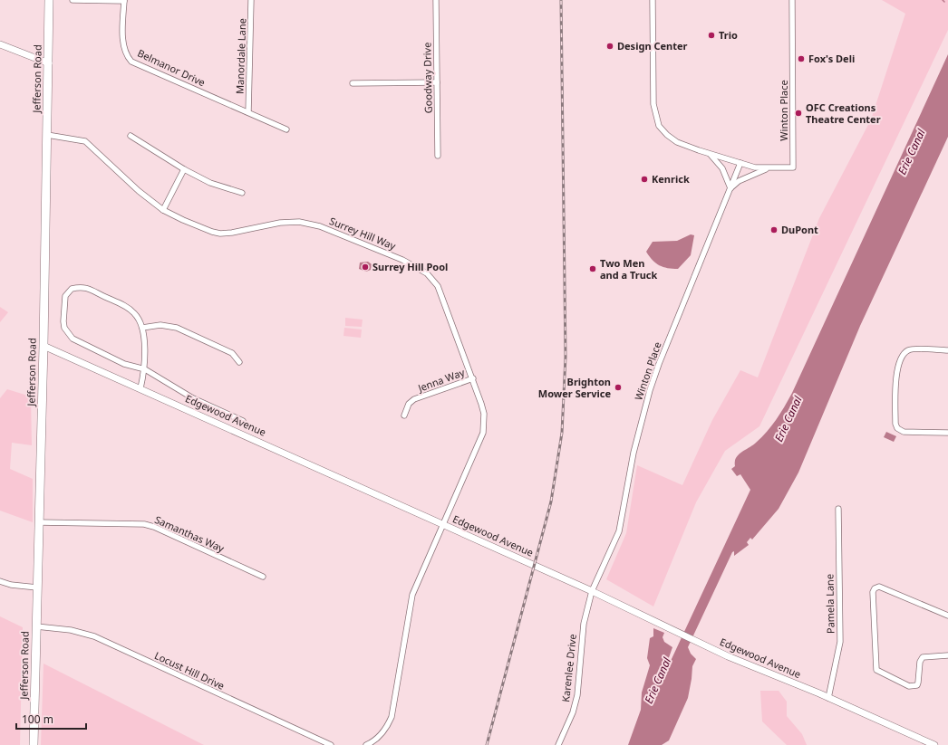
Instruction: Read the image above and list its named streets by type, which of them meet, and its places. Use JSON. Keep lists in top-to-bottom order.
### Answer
{
  "streets": {
    "main road": ["Jefferson Road"],
    "street": [
      "Manordale Lane",
      "Belmanor Drive",
      "Goodway Drive",
      "Winton Place",
      "Surrey Hill Way",
      "Jenna Way",
      "Edgewood Avenue",
      "Samanthas Way",
      "Pamela Lane",
      "Karenlee Drive",
      "Locust Hill Drive"
    ]
  },
  "crossings": [
    ["Manordale Lane", "Belmanor Drive"],
    ["Jefferson Road", "Surrey Hill Way"],
    ["Jefferson Road", "Edgewood Avenue"],
    ["Jefferson Road", "Samanthas Way"],
    ["Jefferson Road", "Locust Hill Drive"],
    ["Winton Place", "Edgewood Avenue"],
    ["Winton Place", "Karenlee Drive"],
    ["Surrey Hill Way", "Jenna Way"],
    ["Surrey Hill Way", "Edgewood Avenue"],
    ["Edgewood Avenue", "Pamela Lane"],
    ["Edgewood Avenue", "Karenlee Drive"]
  ],
  "water": ["Erie Canal"],
  "places": [
    "Trio",
    "Design Center",
    "Fox's Deli",
    "OFC Creations Theatre Center",
    "Kenrick",
    "DuPont",
    "Surrey Hill Pool",
    "Two Men and a Truck",
    "Brighton Mower Service"
  ],
  "scale_bar": "100 m"
}
